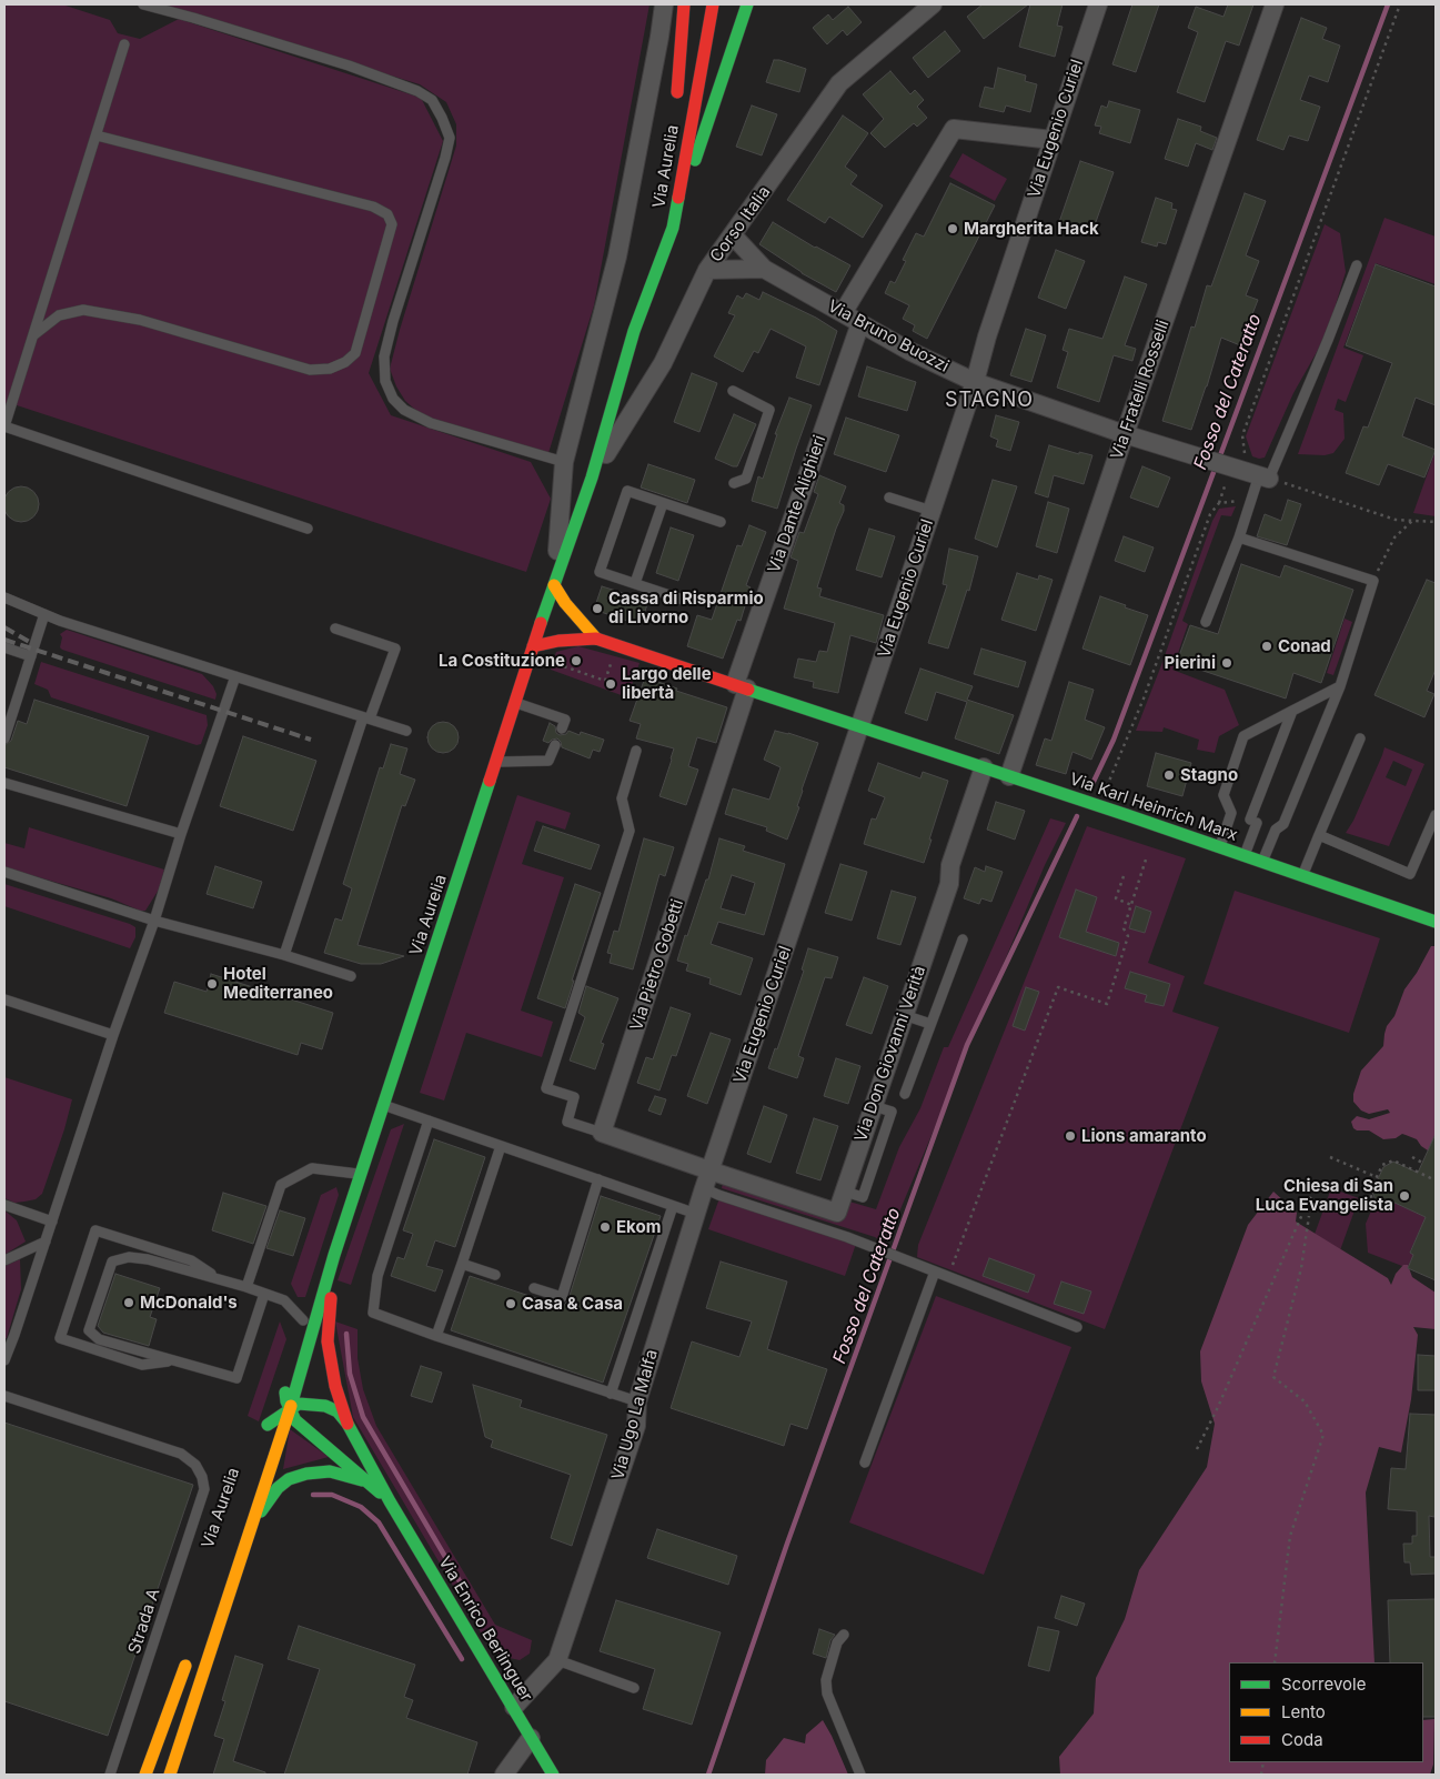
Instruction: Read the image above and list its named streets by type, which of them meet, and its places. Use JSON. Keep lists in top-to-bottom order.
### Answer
{
  "streets": {
    "main road": ["Via Aurelia", "Via Karl Heinrich Marx", "Via Enrico Berlinguer"],
    "street": [
      "Via Eugenio Curiel",
      "Corso Italia",
      "Via Bruno Buozzi",
      "Via Fratelli Rosselli",
      "Via Dante Alighieri",
      "Via Pietro Gobetti",
      "Via Don Giovanni Verità",
      "Via Ugo La Malfa"
    ],
    "lane": ["Strada A"]
  },
  "crossings": [
    ["Via Eugenio Curiel", "Via Bruno Buozzi"],
    ["Via Eugenio Curiel", "Via Karl Heinrich Marx"],
    ["Via Eugenio Curiel", "Via Don Giovanni Verità"],
    ["Via Eugenio Curiel", "Via Ugo La Malfa"],
    ["Via Aurelia", "Corso Italia"],
    ["Via Aurelia", "Via Enrico Berlinguer"],
    ["Corso Italia", "Via Bruno Buozzi"],
    ["Via Bruno Buozzi", "Via Fratelli Rosselli"],
    ["Via Bruno Buozzi", "Via Dante Alighieri"],
    ["Via Fratelli Rosselli", "Via Karl Heinrich Marx"],
    ["Via Dante Alighieri", "Via Karl Heinrich Marx"],
    ["Via Dante Alighieri", "Via Pietro Gobetti"],
    ["Via Karl Heinrich Marx", "Via Pietro Gobetti"],
    ["Via Karl Heinrich Marx", "Via Don Giovanni Verità"],
    ["Via Don Giovanni Verità", "Via Ugo La Malfa"],
    ["Via Ugo La Malfa", "Via Enrico Berlinguer"]
  ],
  "districts": ["STAGNO"],
  "water": ["Fosso del Cateratto"],
  "places": [
    "Margherita Hack",
    "Cassa di Risparmio di Livorno",
    "Conad",
    "La Costituzione",
    "Pierini",
    "Largo delle libertà",
    "Stagno",
    "Hotel Mediterraneo",
    "Lions amaranto",
    "Chiesa di San Luca Evangelista",
    "Ekom",
    "McDonald's",
    "Casa & Casa"
  ],
  "legend": ["Scorrevole", "Lento", "Coda"]
}
